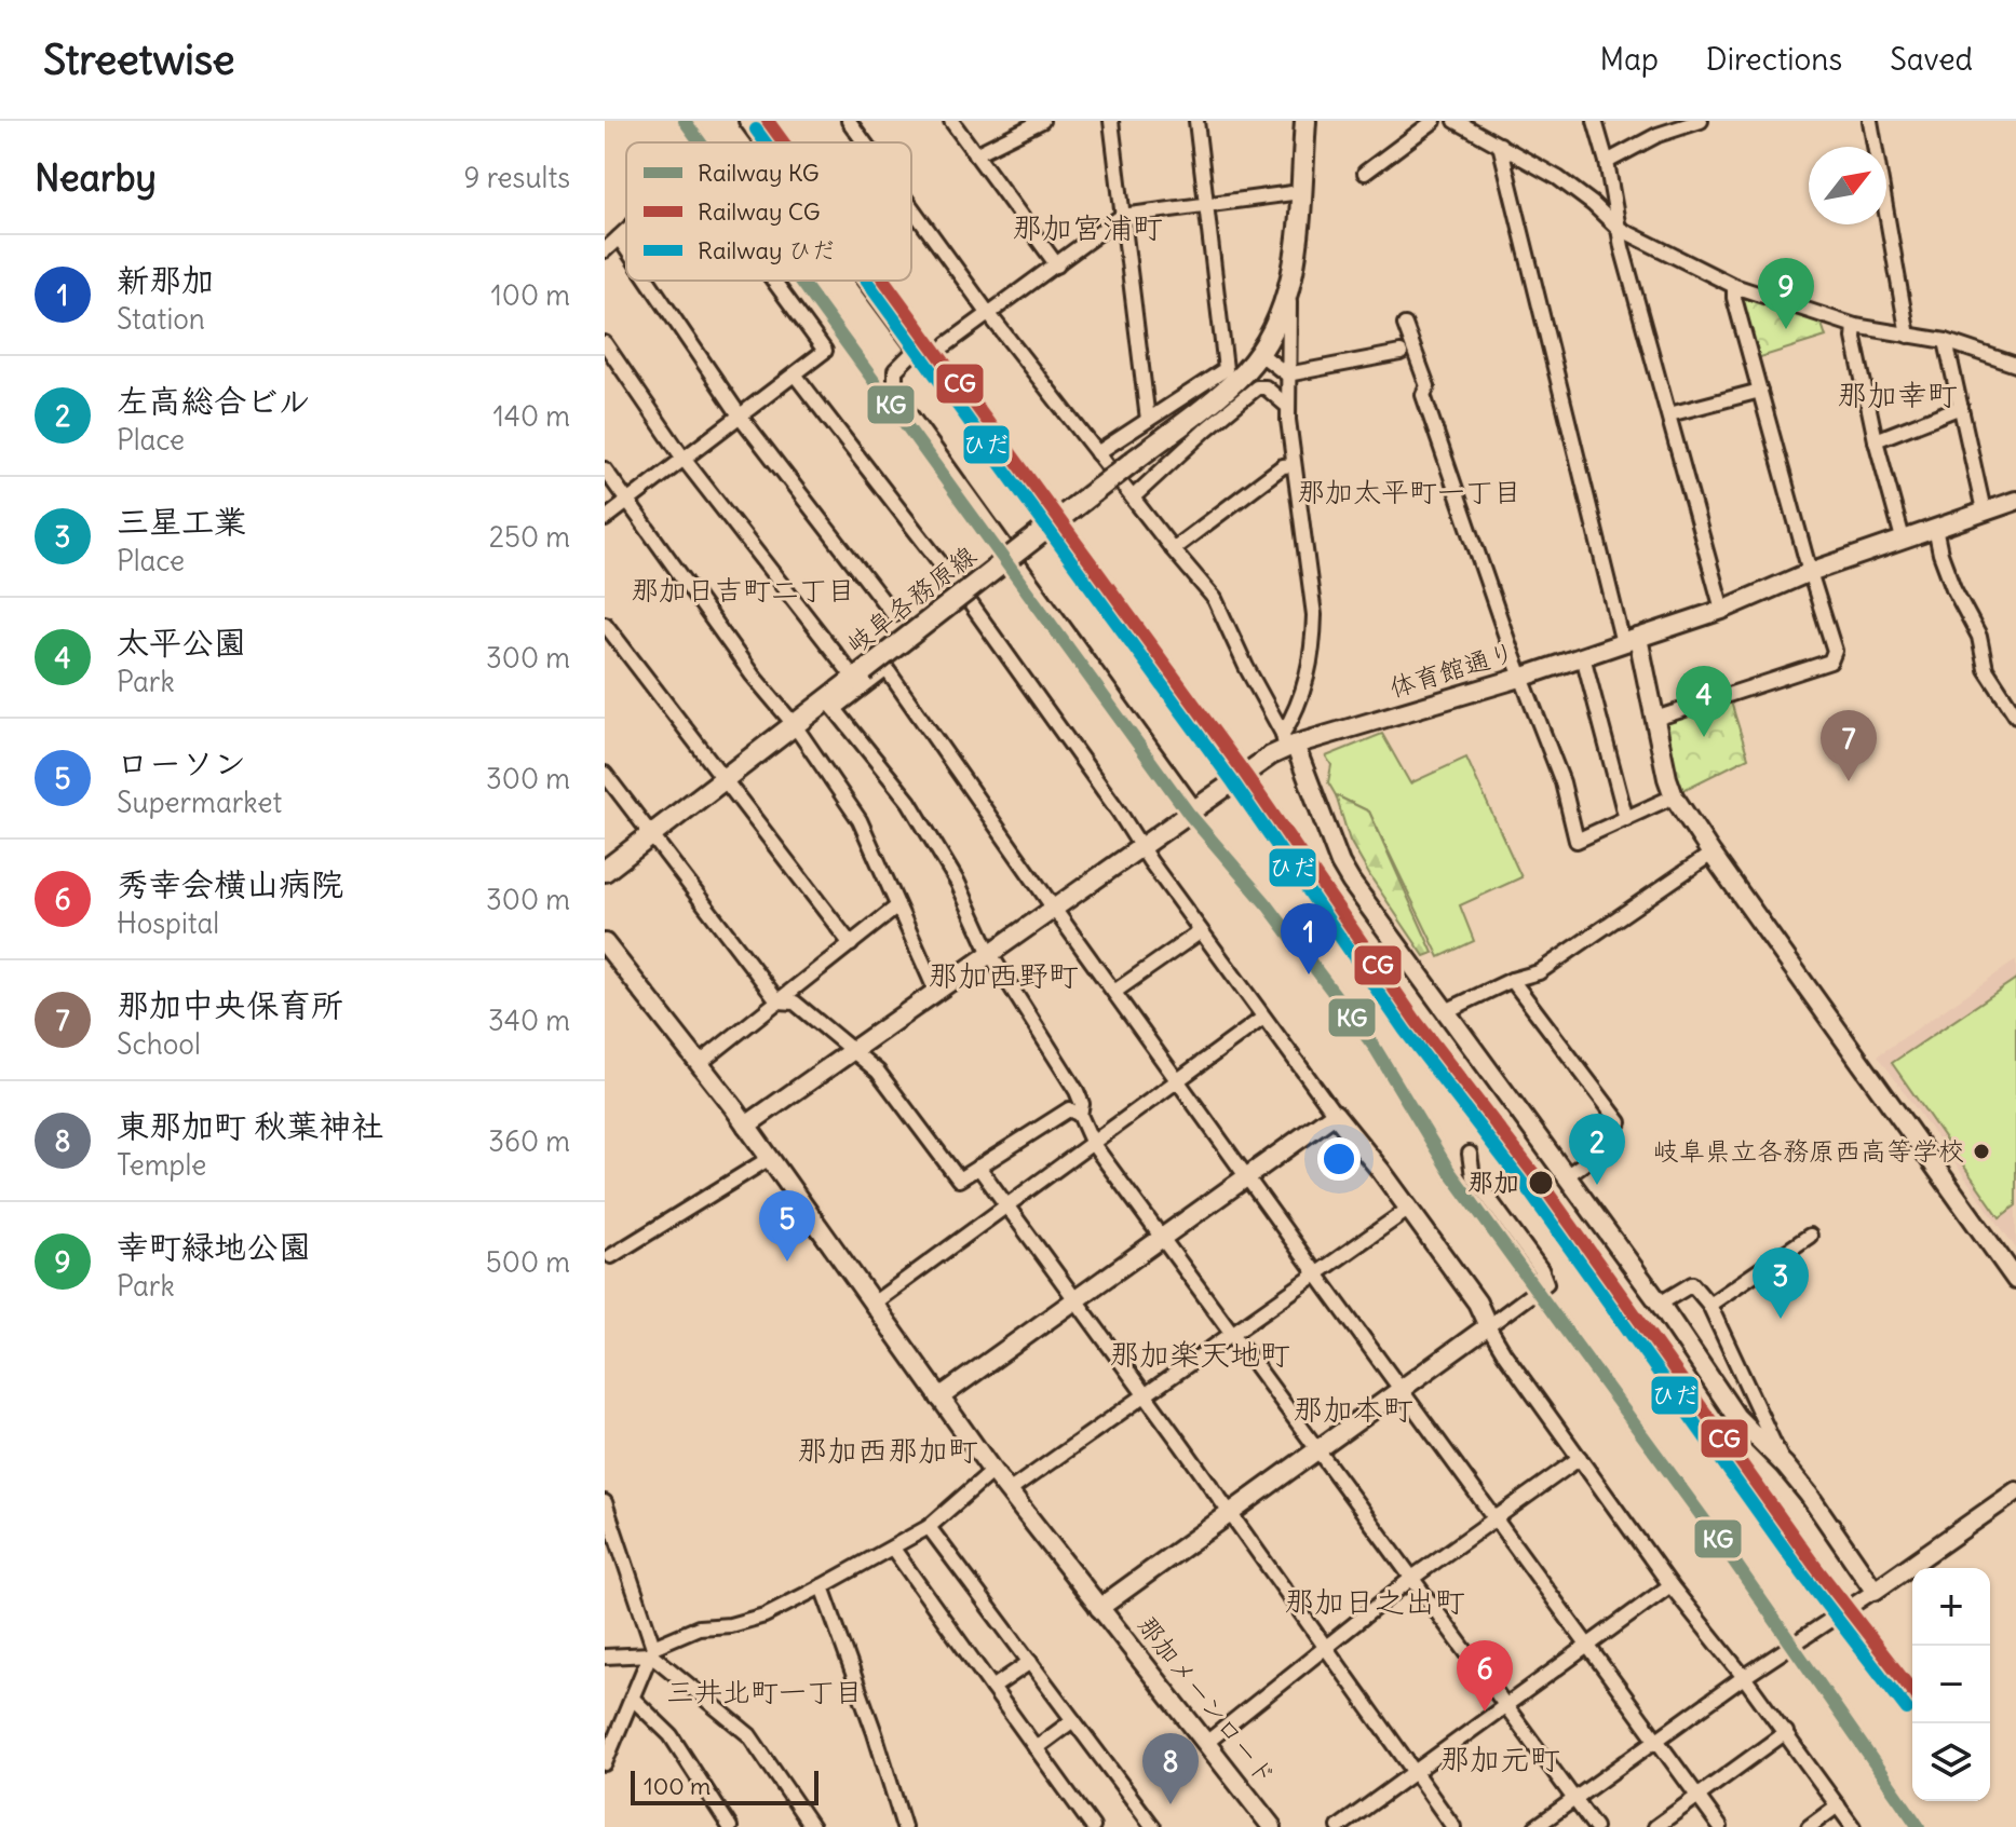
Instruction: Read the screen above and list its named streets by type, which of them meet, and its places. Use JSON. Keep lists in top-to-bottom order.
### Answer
{
  "streets": {
    "main road": ["岐阜各務原線"],
    "street": ["体育館通り", "那加メーンロード"]
  },
  "districts": [
    "那加宮浦町",
    "那加幸町",
    "那加太平町一丁目",
    "那加日吉町二丁目",
    "那加西野町",
    "那加楽天地町",
    "那加本町",
    "那加西那加町",
    "那加日之出町",
    "三井北町一丁目",
    "那加元町"
  ],
  "places": ["岐阜県立各務原西高等学校", "那加"],
  "lines": ["rail line KG", "rail line CG", "rail line ひだ"],
  "legend": ["Railway KG", "Railway CG", "Railway ひだ"],
  "scale_bar": "100 m",
  "north": "top right",
  "page": {
    "header": "Streetwise",
    "nav": ["Map", "Directions", "Saved"],
    "heading": ["Nearby", "9 results"],
    "list": [
      {
        "mark": "1",
        "name": "新那加",
        "note": "Station",
        "value": "100 m"
      },
      {
        "mark": "2",
        "name": "左高総合ビル",
        "note": "Place",
        "value": "140 m"
      },
      {
        "mark": "3",
        "name": "三星工業",
        "note": "Place",
        "value": "250 m"
      },
      {
        "mark": "4",
        "name": "太平公園",
        "note": "Park",
        "value": "300 m"
      },
      {
        "mark": "5",
        "name": "ローソン",
        "note": "Supermarket",
        "value": "300 m"
      },
      {
        "mark": "6",
        "name": "秀幸会横山病院",
        "note": "Hospital",
        "value": "300 m"
      },
      {
        "mark": "7",
        "name": "那加中央保育所",
        "note": "School",
        "value": "340 m"
      },
      {
        "mark": "8",
        "name": "東那加町 秋葉神社",
        "note": "Temple",
        "value": "360 m"
      },
      {
        "mark": "9",
        "name": "幸町緑地公園",
        "note": "Park",
        "value": "500 m"
      }
    ],
    "pins": [
      "9",
      "4",
      "7",
      "1",
      "2",
      "5",
      "3",
      "6",
      "8"
    ],
    "map_buttons": ["+", "−"],
    "scale": "100 m"
  }
}
